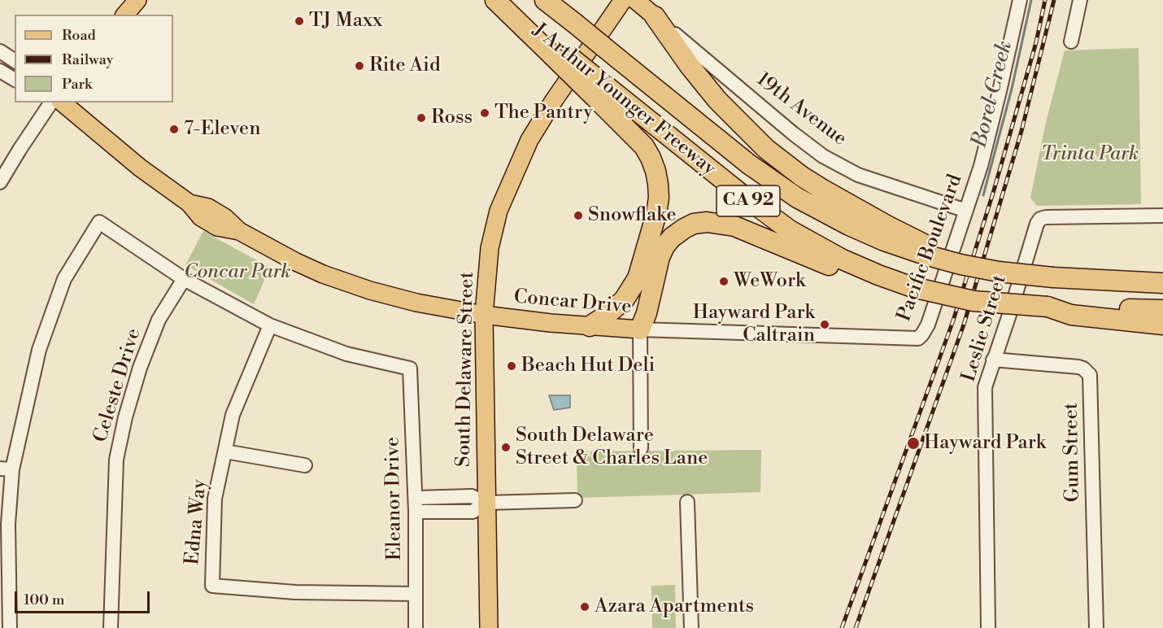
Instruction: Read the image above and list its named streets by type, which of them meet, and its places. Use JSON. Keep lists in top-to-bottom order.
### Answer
{
  "streets": {
    "highway": ["J Arthur Younger Freeway", "CA 92"],
    "main road": ["19th Avenue", "Concar Drive", "South Delaware Street"],
    "street": [
      "Pacific Boulevard",
      "Leslie Street",
      "Celeste Drive",
      "Gum Street",
      "Eleanor Drive",
      "Edna Way"
    ]
  },
  "crossings": [
    ["19th Avenue", "Pacific Boulevard"],
    ["Pacific Boulevard", "Concar Drive"],
    ["Concar Drive", "South Delaware Street"],
    ["Leslie Street", "Gum Street"],
    ["Eleanor Drive", "Edna Way"]
  ],
  "water": ["Borel Creek"],
  "parks": ["Trinta Park", "Concar Park"],
  "places": [
    "TJ Maxx",
    "Rite Aid",
    "The Pantry",
    "Ross",
    "7-Eleven",
    "Snowflake",
    "WeWork",
    "Hayward Park Caltrain",
    "Beach Hut Deli",
    "Hayward Park",
    "South Delaware Street & Charles Lane",
    "Azara Apartments"
  ],
  "legend": ["Road", "Railway", "Park"],
  "scale_bar": "100 m"
}
